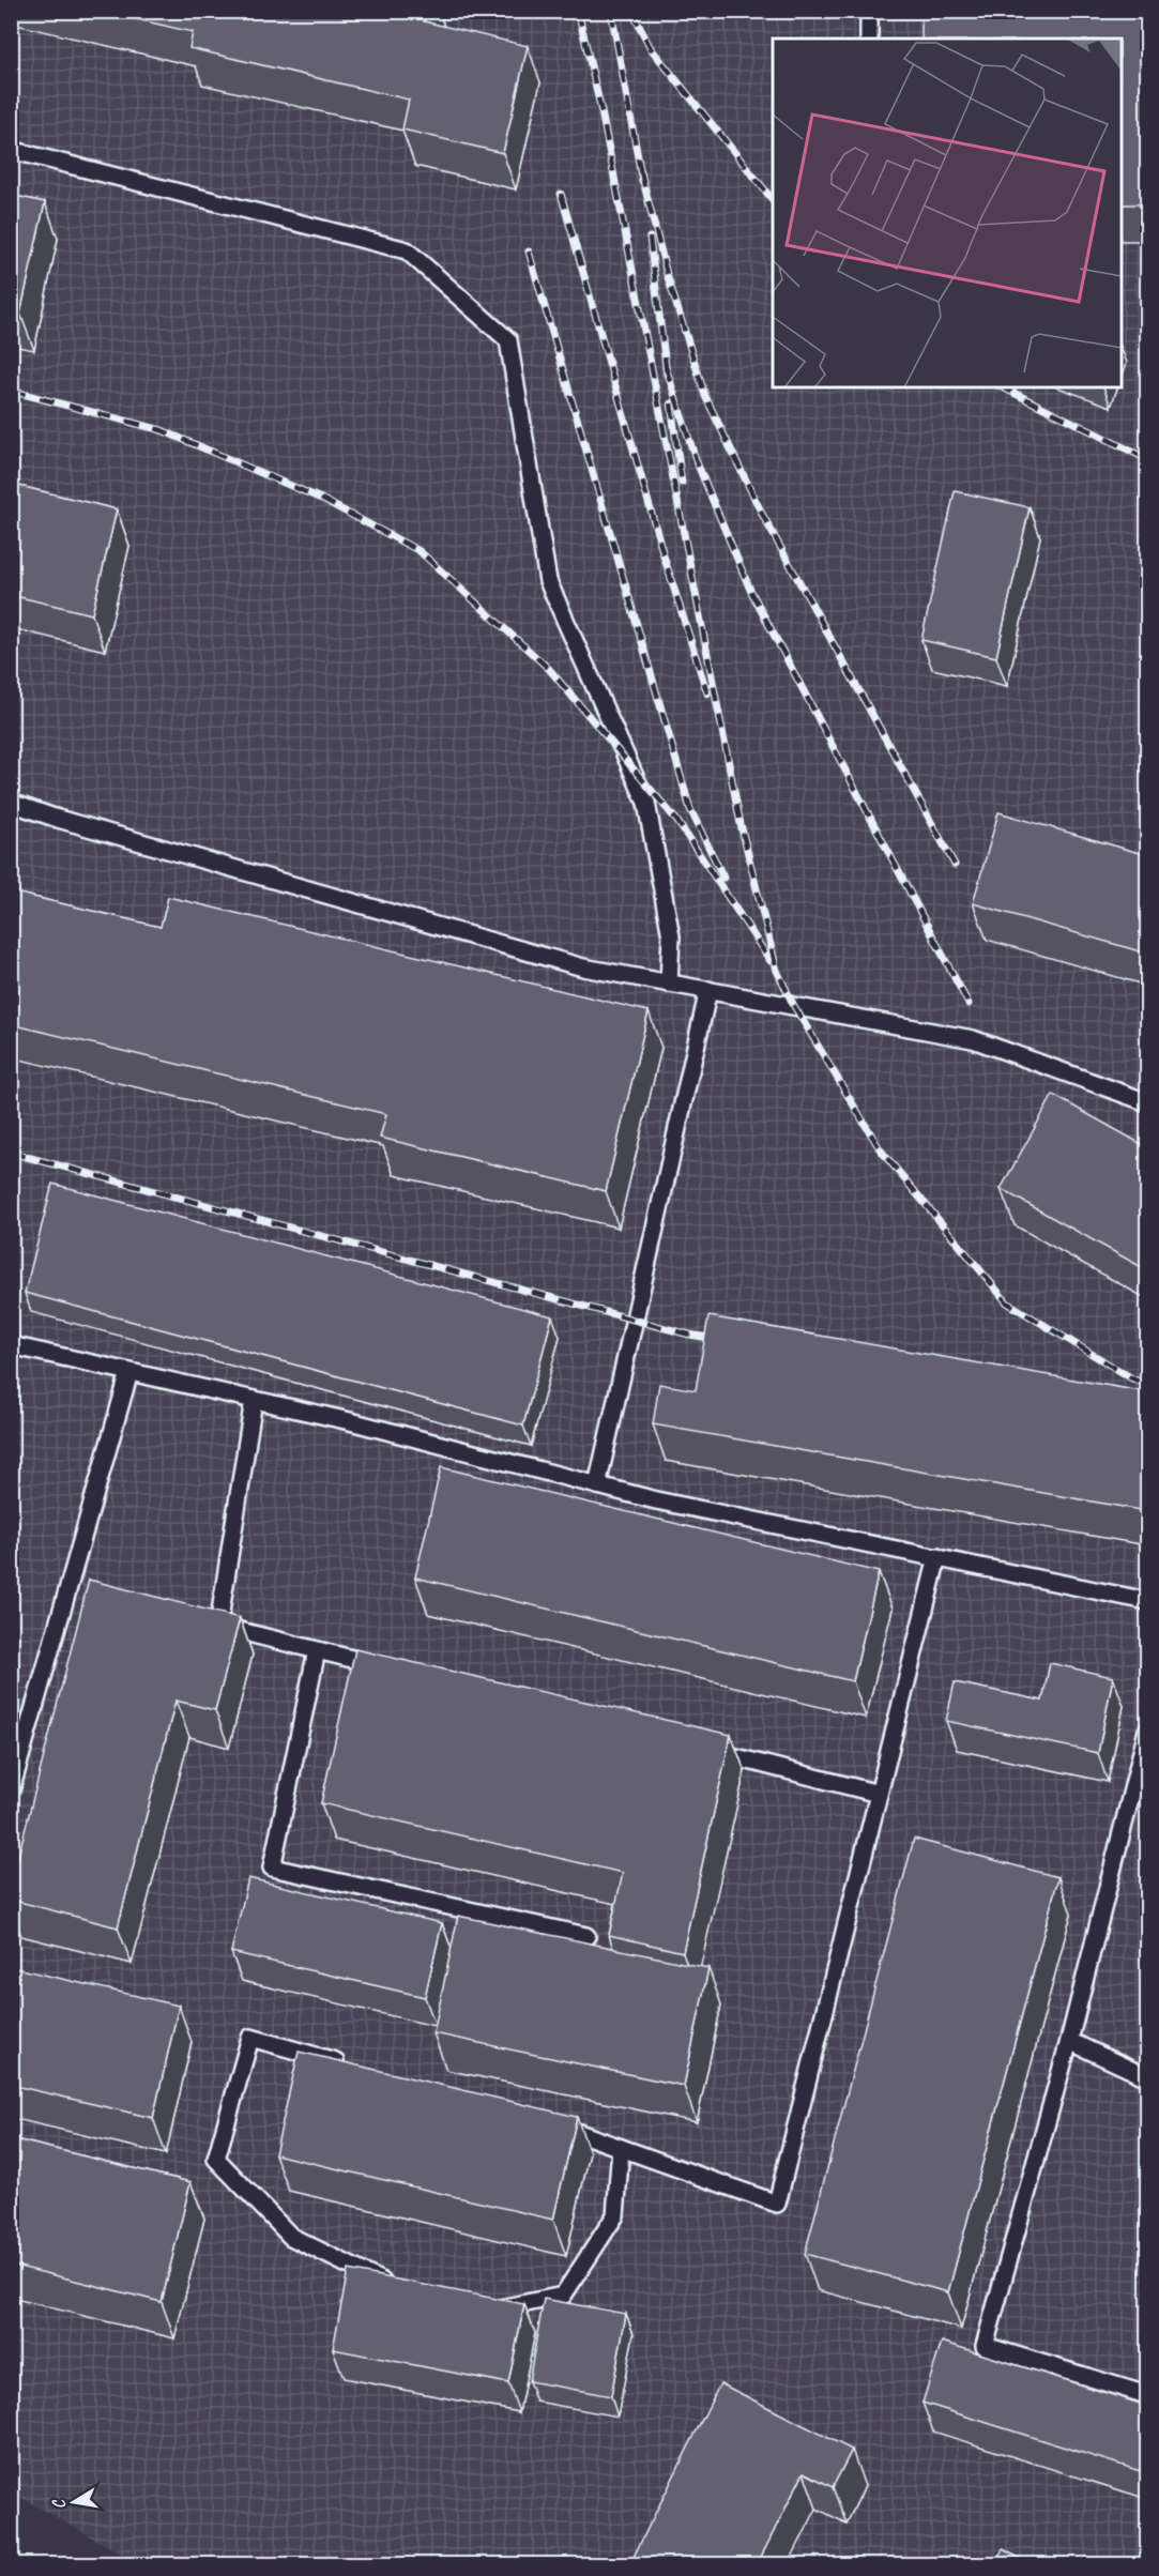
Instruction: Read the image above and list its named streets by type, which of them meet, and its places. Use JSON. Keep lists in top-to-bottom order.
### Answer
{
  "north": "left"
}
